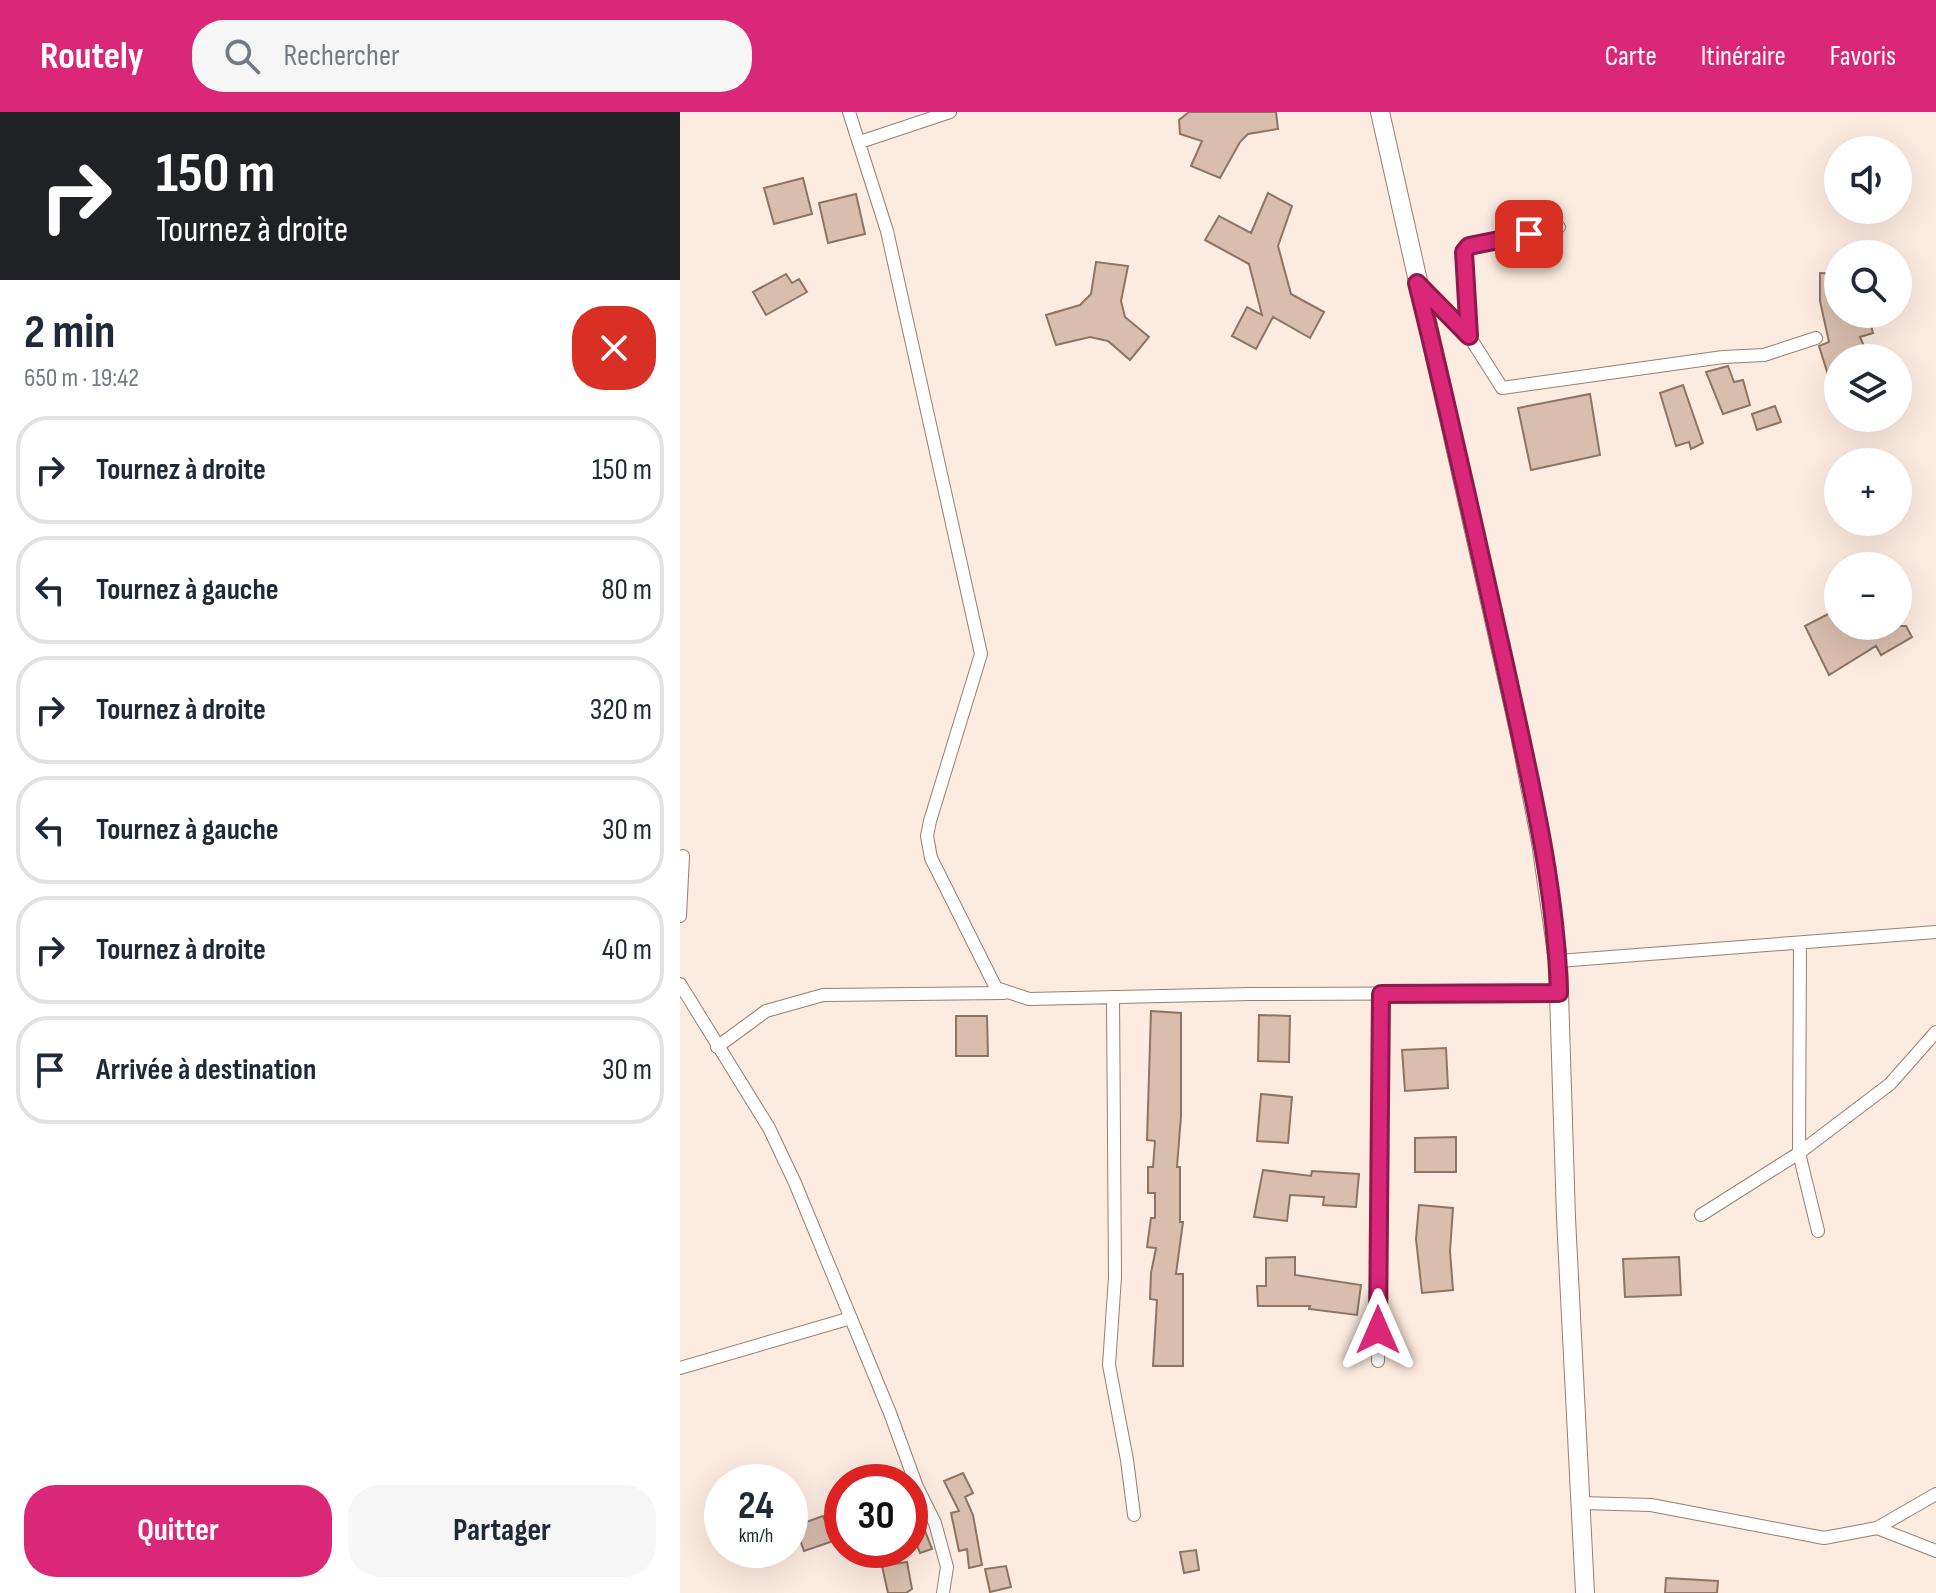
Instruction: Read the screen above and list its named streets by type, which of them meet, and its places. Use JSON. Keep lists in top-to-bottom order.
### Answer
{
  "page": {
    "header": "Routely",
    "search": "Rechercher",
    "nav": ["Carte", "Itinéraire", "Favoris"],
    "turn": ["150 m", "Tournez à droite"],
    "map_buttons": ["+", "−"],
    "heading": ["2 min", "650 m · 19:42"],
    "list": [
      {
        "name": "Tournez à droite",
        "value": "150 m"
      },
      {
        "name": "Tournez à gauche",
        "value": "80 m"
      },
      {
        "name": "Tournez à droite",
        "value": "320 m"
      },
      {
        "name": "Tournez à gauche",
        "value": "30 m"
      },
      {
        "name": "Tournez à droite",
        "value": "40 m"
      },
      {
        "name": "Arrivée à destination",
        "value": "30 m"
      }
    ],
    "speed": "24 km/h",
    "limit": "30",
    "buttons": ["Quitter", "Partager"]
  }
}
